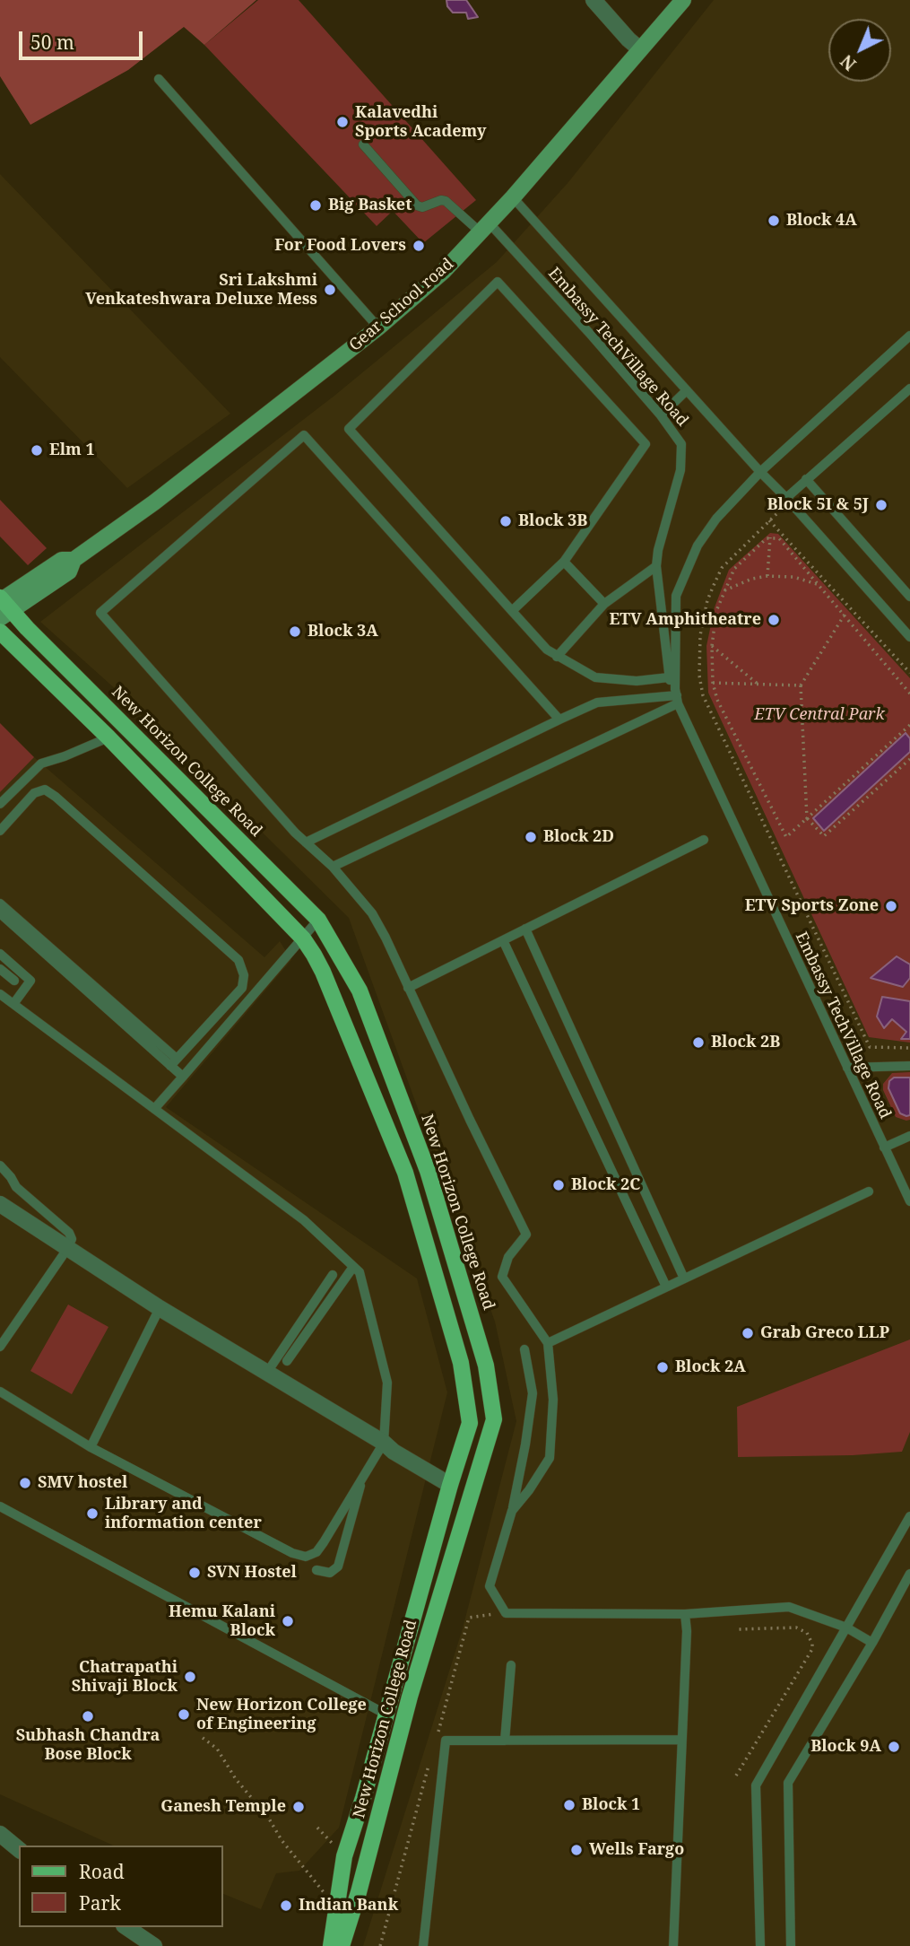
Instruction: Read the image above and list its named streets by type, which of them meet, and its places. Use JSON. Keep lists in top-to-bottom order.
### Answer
{
  "streets": {
    "main road": ["Gear School road", "New Horizon College Road"],
    "lane": ["Embassy TechVillage Road"]
  },
  "crossings": [
    ["Gear School road", "Embassy TechVillage Road"],
    ["Gear School road", "New Horizon College Road"]
  ],
  "parks": ["ETV Central Park"],
  "places": [
    "Kalavedhi Sports Academy",
    "Big Basket",
    "Block 4A",
    "For Food Lovers",
    "Sri Lakshmi Venkateshwara Deluxe Mess",
    "Elm 1",
    "Block 5I & 5J",
    "Block 3B",
    "ETV Amphitheatre",
    "Block 3A",
    "Block 2D",
    "ETV Sports Zone",
    "Block 2B",
    "Block 2C",
    "Grab Greco LLP",
    "Block 2A",
    "SMV hostel",
    "Library and information center",
    "SVN Hostel",
    "Hemu Kalani Block",
    "Chatrapathi Shivaji Block",
    "New Horizon College of Engineering",
    "Subhash Chandra Bose Block",
    "Block 9A",
    "Block 1",
    "Ganesh Temple",
    "Wells Fargo",
    "Indian Bank"
  ],
  "legend": ["Road", "Park"],
  "scale_bar": "50 m",
  "north": "bottom left"
}
